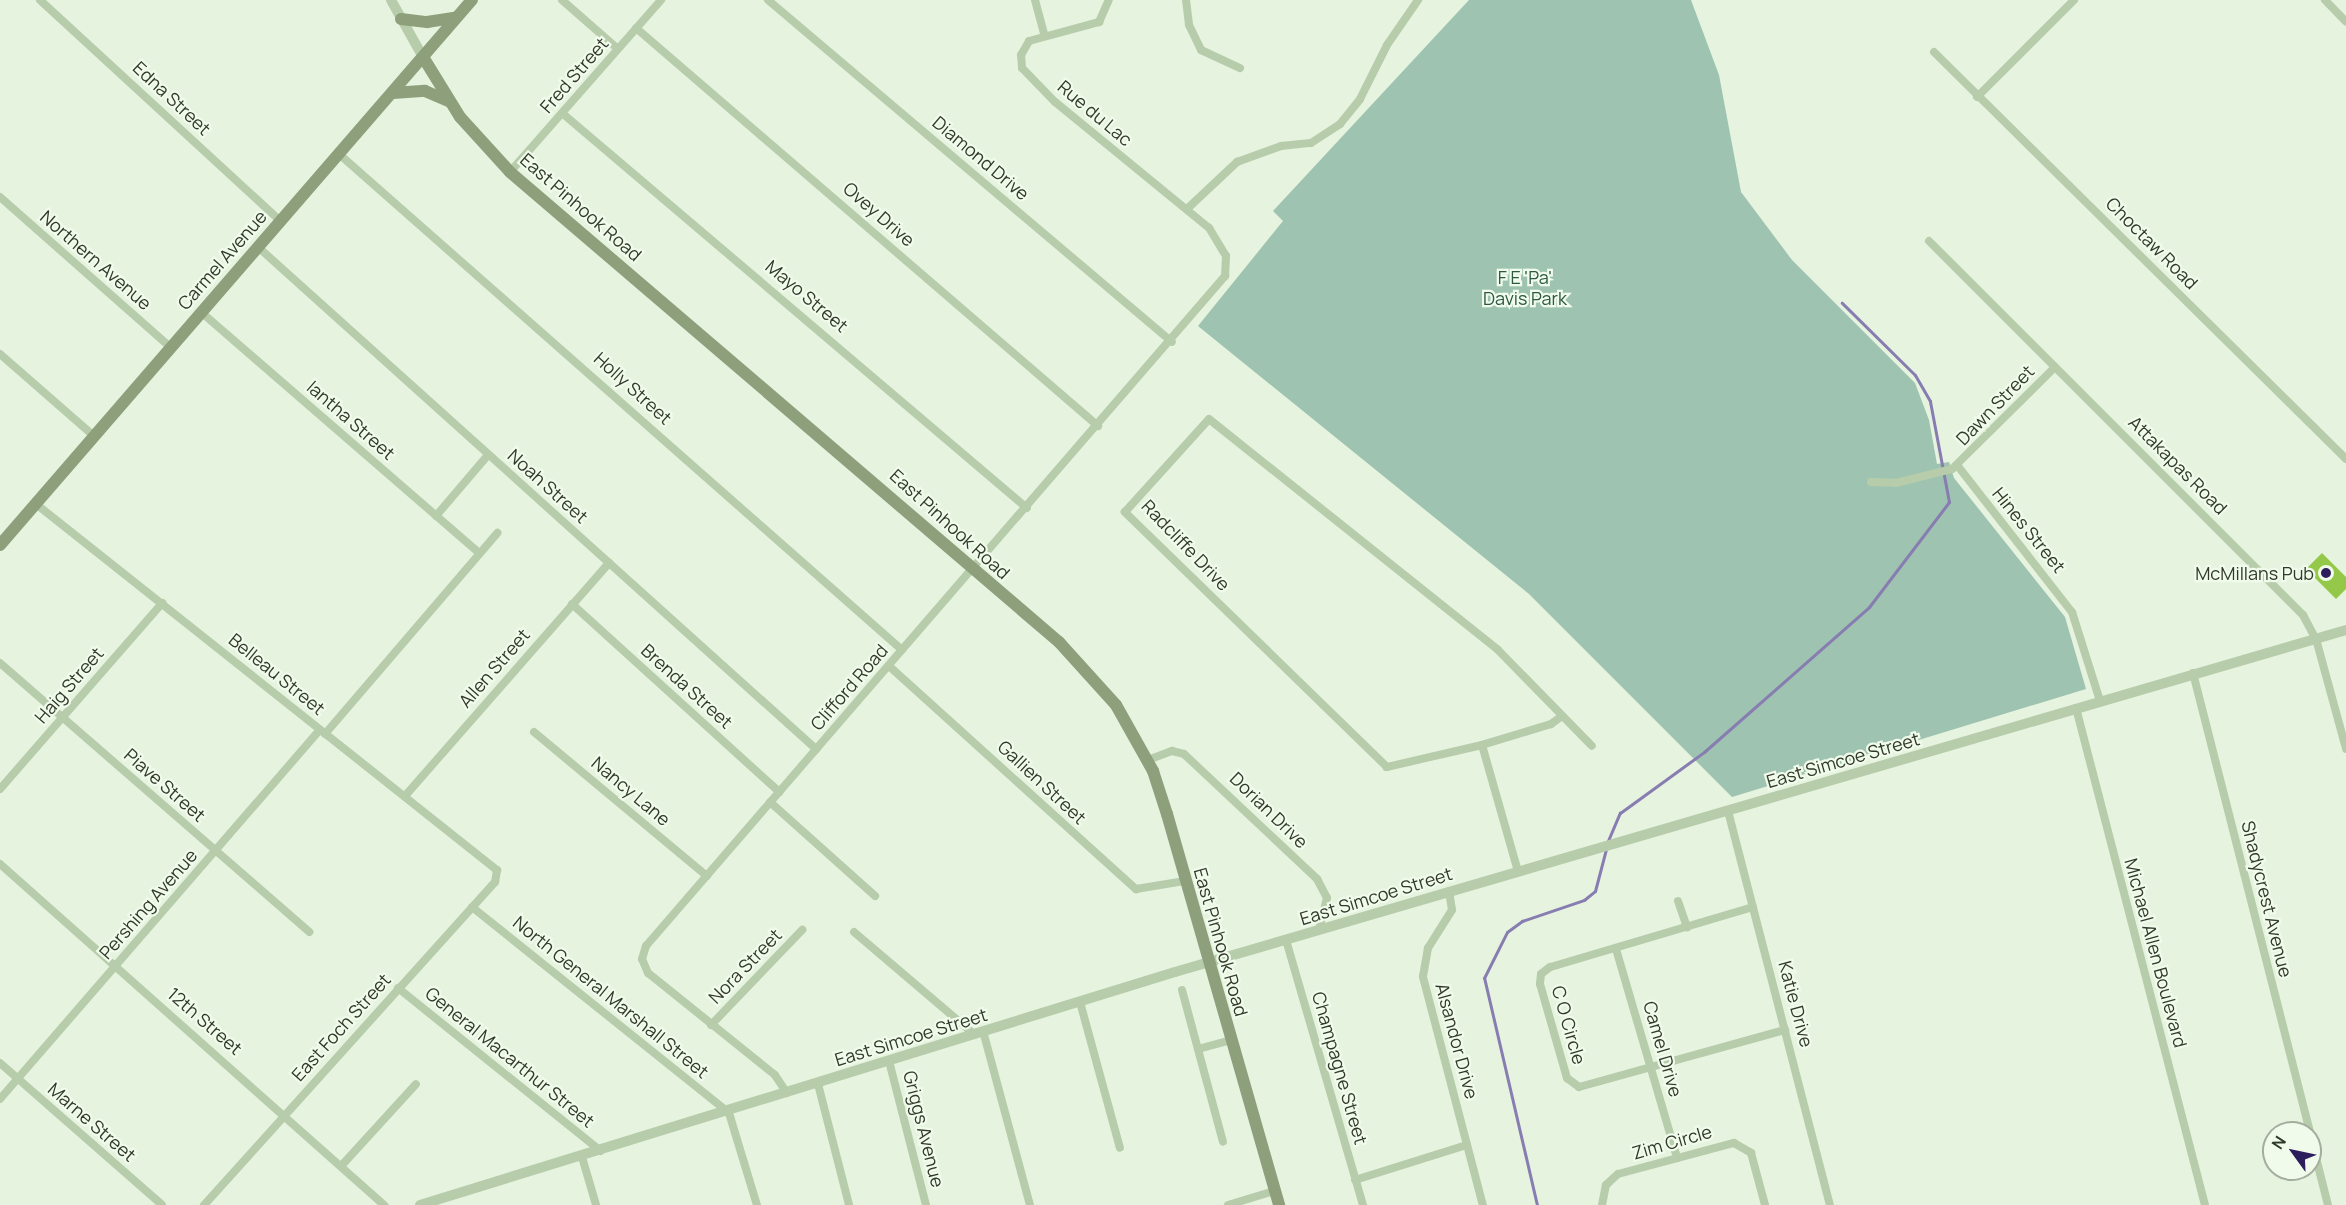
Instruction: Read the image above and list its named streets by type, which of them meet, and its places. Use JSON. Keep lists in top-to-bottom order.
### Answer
{
  "streets": {
    "main road": ["East Pinhook Road", "Carmel Avenue"],
    "street": [
      "Fred Street",
      "Edna Street",
      "Rue du Lac",
      "Diamond Drive",
      "Ovey Drive",
      "Choctaw Road",
      "Northern Avenue",
      "Mayo Street",
      "Holly Street",
      "Dawn Street",
      "Iantha Street",
      "Attakapas Road",
      "Noah Street",
      "Hines Street",
      "Radcliffe Drive",
      "Allen Street",
      "Belleau Street",
      "Haig Street",
      "Brenda Street",
      "Clifford Road",
      "East Simcoe Street",
      "Gallien Street",
      "Piave Street",
      "Nancy Lane",
      "Dorian Drive",
      "Shadycrest Avenue",
      "Pershing Avenue",
      "Michael Allen Boulevard",
      "Nora Street",
      "North General Marshall Street",
      "Katie Drive",
      "12th Street",
      "C O Circle",
      "East Foch Street",
      "Alsandor Drive",
      "Camel Drive",
      "General Macarthur Street",
      "Champagne Street",
      "Marne Street",
      "Griggs Avenue",
      "Zim Circle"
    ]
  },
  "crossings": [
    ["Fred Street", "East Pinhook Road"],
    ["Fred Street", "Ovey Drive"],
    ["Fred Street", "Mayo Street"],
    ["Edna Street", "Carmel Avenue"],
    ["Rue du Lac", "Clifford Road"],
    ["Diamond Drive", "Clifford Road"],
    ["East Pinhook Road", "Carmel Avenue"],
    ["East Pinhook Road", "Clifford Road"],
    ["East Pinhook Road", "East Simcoe Street"],
    ["East Pinhook Road", "Gallien Street"],
    ["East Pinhook Road", "Dorian Drive"],
    ["Ovey Drive", "Clifford Road"],
    ["Northern Avenue", "Carmel Avenue"],
    ["Carmel Avenue", "Holly Street"],
    ["Carmel Avenue", "Iantha Street"],
    ["Carmel Avenue", "Noah Street"],
    ["Carmel Avenue", "Belleau Street"],
    ["Mayo Street", "Clifford Road"],
    ["Holly Street", "Clifford Road"],
    ["Dawn Street", "Attakapas Road"],
    ["Dawn Street", "Hines Street"],
    ["Iantha Street", "Pershing Avenue"],
    ["Attakapas Road", "East Simcoe Street"],
    ["Noah Street", "Allen Street"],
    ["Noah Street", "Clifford Road"],
    ["Hines Street", "East Simcoe Street"],
    ["Allen Street", "Belleau Street"],
    ["Allen Street", "Brenda Street"],
    ["Belleau Street", "Haig Street"],
    ["Belleau Street", "Pershing Avenue"],
    ["Belleau Street", "East Foch Street"],
    ["Haig Street", "Piave Street"],
    ["Brenda Street", "Clifford Road"],
    ["Clifford Road", "East Simcoe Street"],
    ["Clifford Road", "Gallien Street"],
    ["Clifford Road", "Nancy Lane"],
    ["Clifford Road", "Nora Street"],
    ["East Simcoe Street", "Dorian Drive"],
    ["East Simcoe Street", "Shadycrest Avenue"],
    ["East Simcoe Street", "Michael Allen Boulevard"],
    ["East Simcoe Street", "North General Marshall Street"],
    ["East Simcoe Street", "Katie Drive"],
    ["East Simcoe Street", "Alsandor Drive"],
    ["East Simcoe Street", "General Macarthur Street"],
    ["East Simcoe Street", "Champagne Street"],
    ["East Simcoe Street", "Griggs Avenue"],
    ["Piave Street", "Pershing Avenue"],
    ["Pershing Avenue", "12th Street"],
    ["Pershing Avenue", "Marne Street"],
    ["North General Marshall Street", "East Foch Street"],
    ["Katie Drive", "C O Circle"],
    ["12th Street", "East Foch Street"],
    ["C O Circle", "Camel Drive"],
    ["East Foch Street", "General Macarthur Street"],
    ["Camel Drive", "Zim Circle"]
  ],
  "parks": ["F E 'Pa' Davis Park"],
  "places": ["McMillans Pub"],
  "north": "top left"
}
